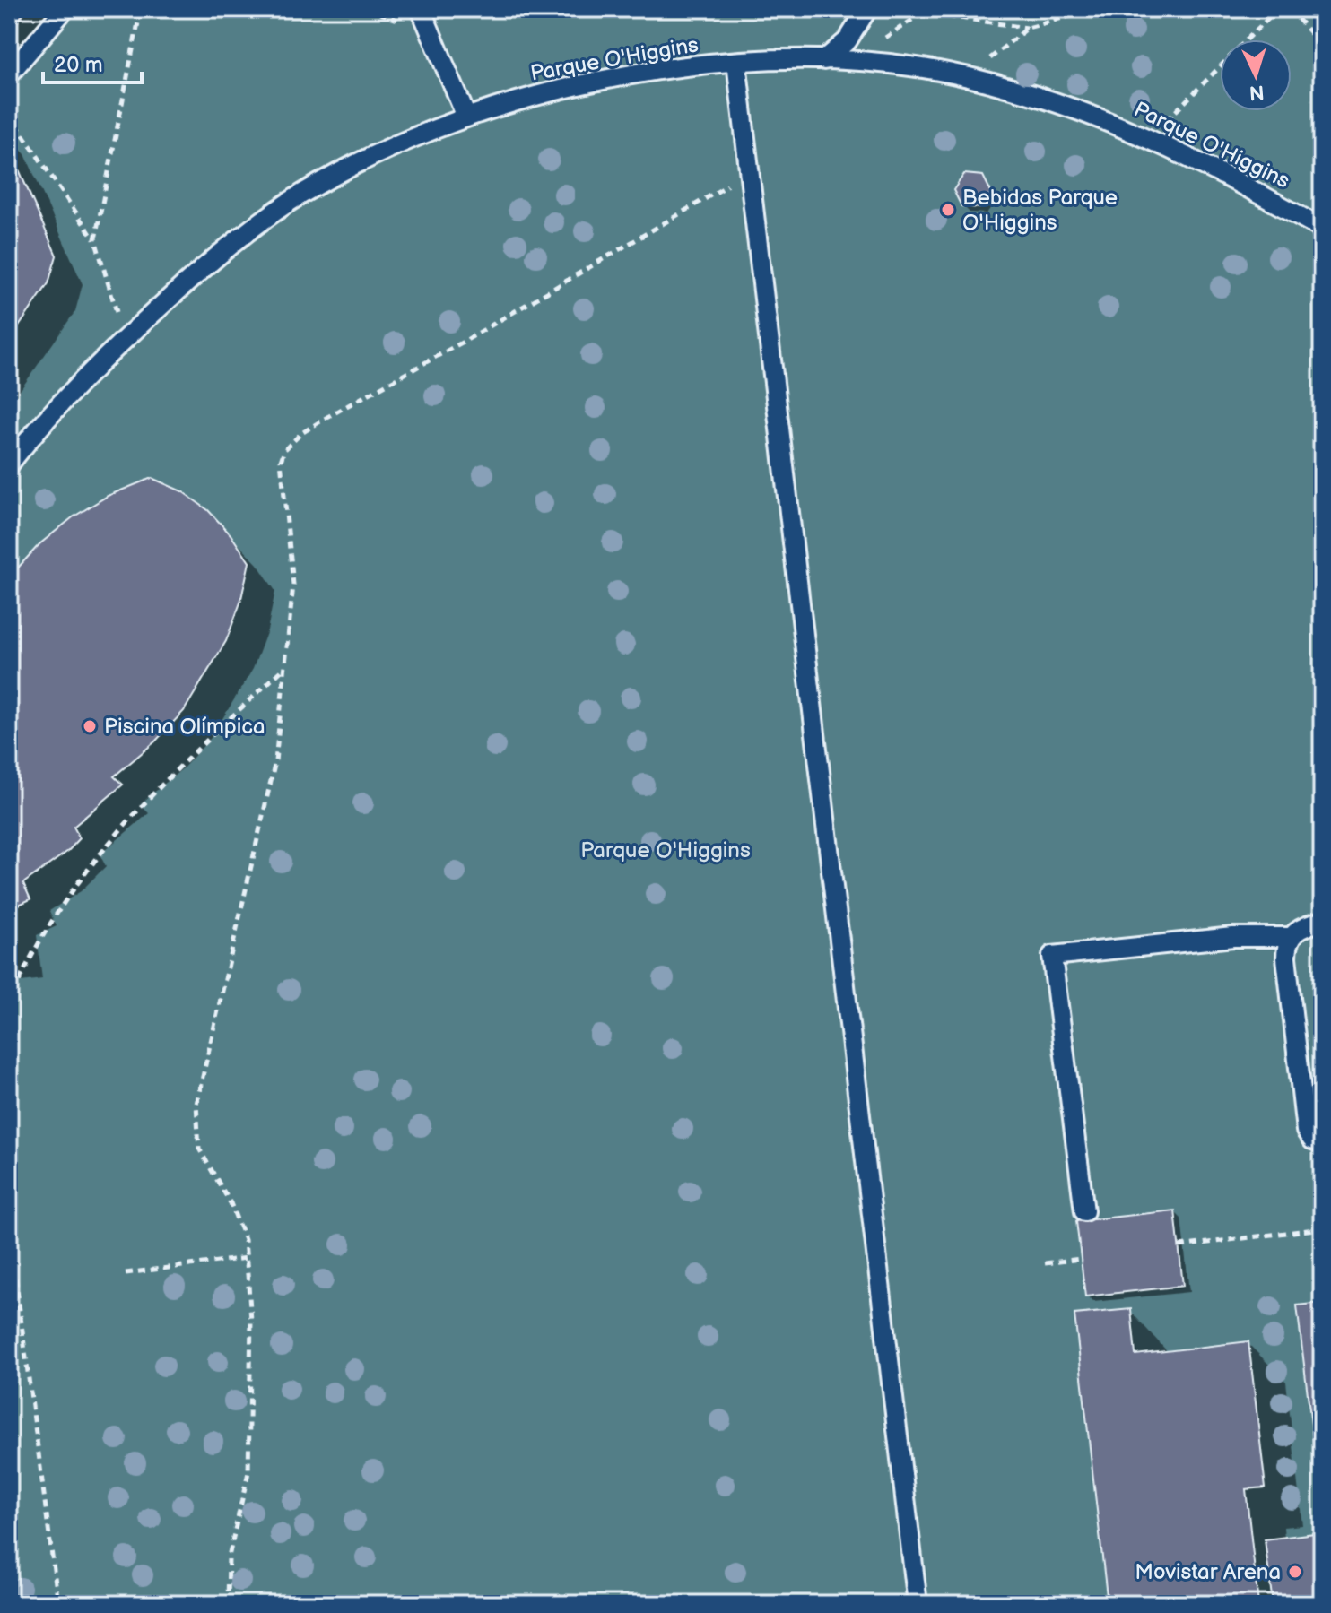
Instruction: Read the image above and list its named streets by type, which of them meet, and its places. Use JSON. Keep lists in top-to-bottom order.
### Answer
{
  "streets": {
    "lane": ["Parque O'Higgins"]
  },
  "parks": ["Parque O'Higgins"],
  "places": ["Bebidas Parque O'Higgins", "Piscina Olímpica", "Movistar Arena"],
  "scale_bar": "20 m",
  "north": "bottom"
}
